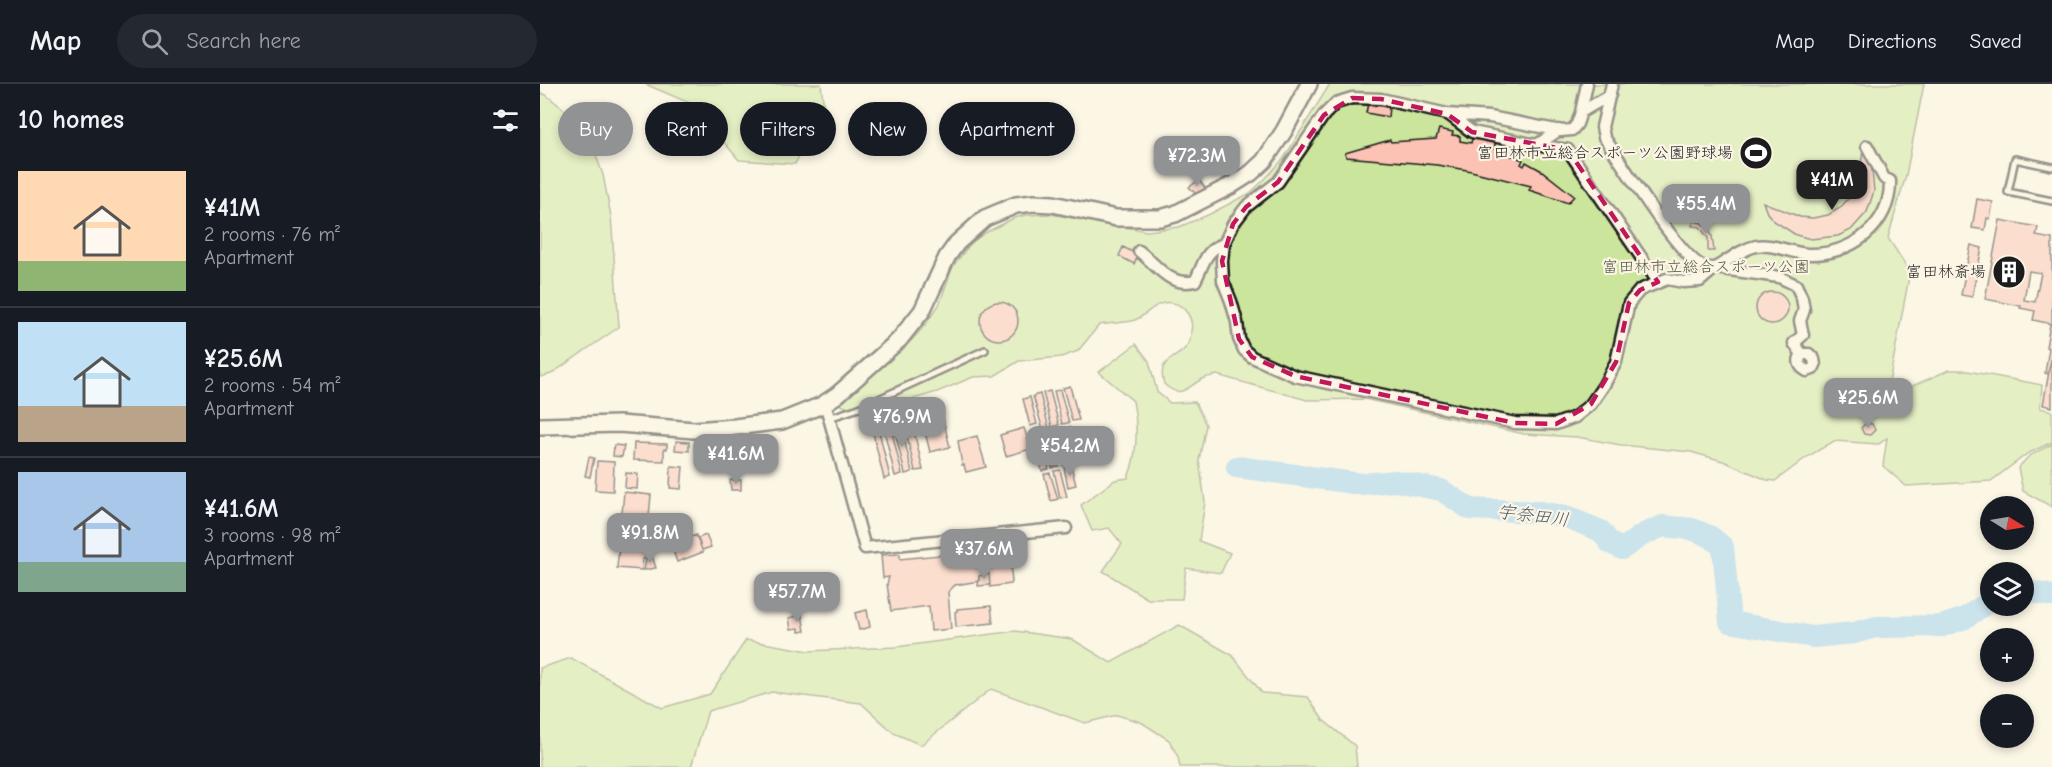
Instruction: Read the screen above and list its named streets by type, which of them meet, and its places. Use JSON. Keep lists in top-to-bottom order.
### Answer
{
  "water": ["宇奈田川"],
  "parks": ["富田林市立総合スポーツ公園"],
  "places": {
    "sports": ["富田林市立総合スポーツ公園野球場"],
    "building": ["富田林斎場"]
  },
  "north": "right",
  "page": {
    "header": "Map",
    "search": "Search here",
    "nav": ["Map", "Directions", "Saved"],
    "heading": "10 homes",
    "chip": [
      "Buy",
      "Rent",
      "Filters",
      "New",
      "Apartment"
    ],
    "price": [
      "¥72.3M",
      "¥41M",
      "¥55.4M",
      "¥25.6M",
      "¥76.9M",
      "¥54.2M",
      "¥41.6M",
      "¥91.8M",
      "¥37.6M",
      "¥57.7M"
    ],
    "list": [
      {
        "name": "¥41M",
        "note": "2 rooms · 76 m² · Apartment"
      },
      {
        "name": "¥25.6M",
        "note": "2 rooms · 54 m² · Apartment"
      },
      {
        "name": "¥41.6M",
        "note": "3 rooms · 98 m² · Apartment"
      }
    ],
    "map_buttons": ["+", "−"]
  }
}
